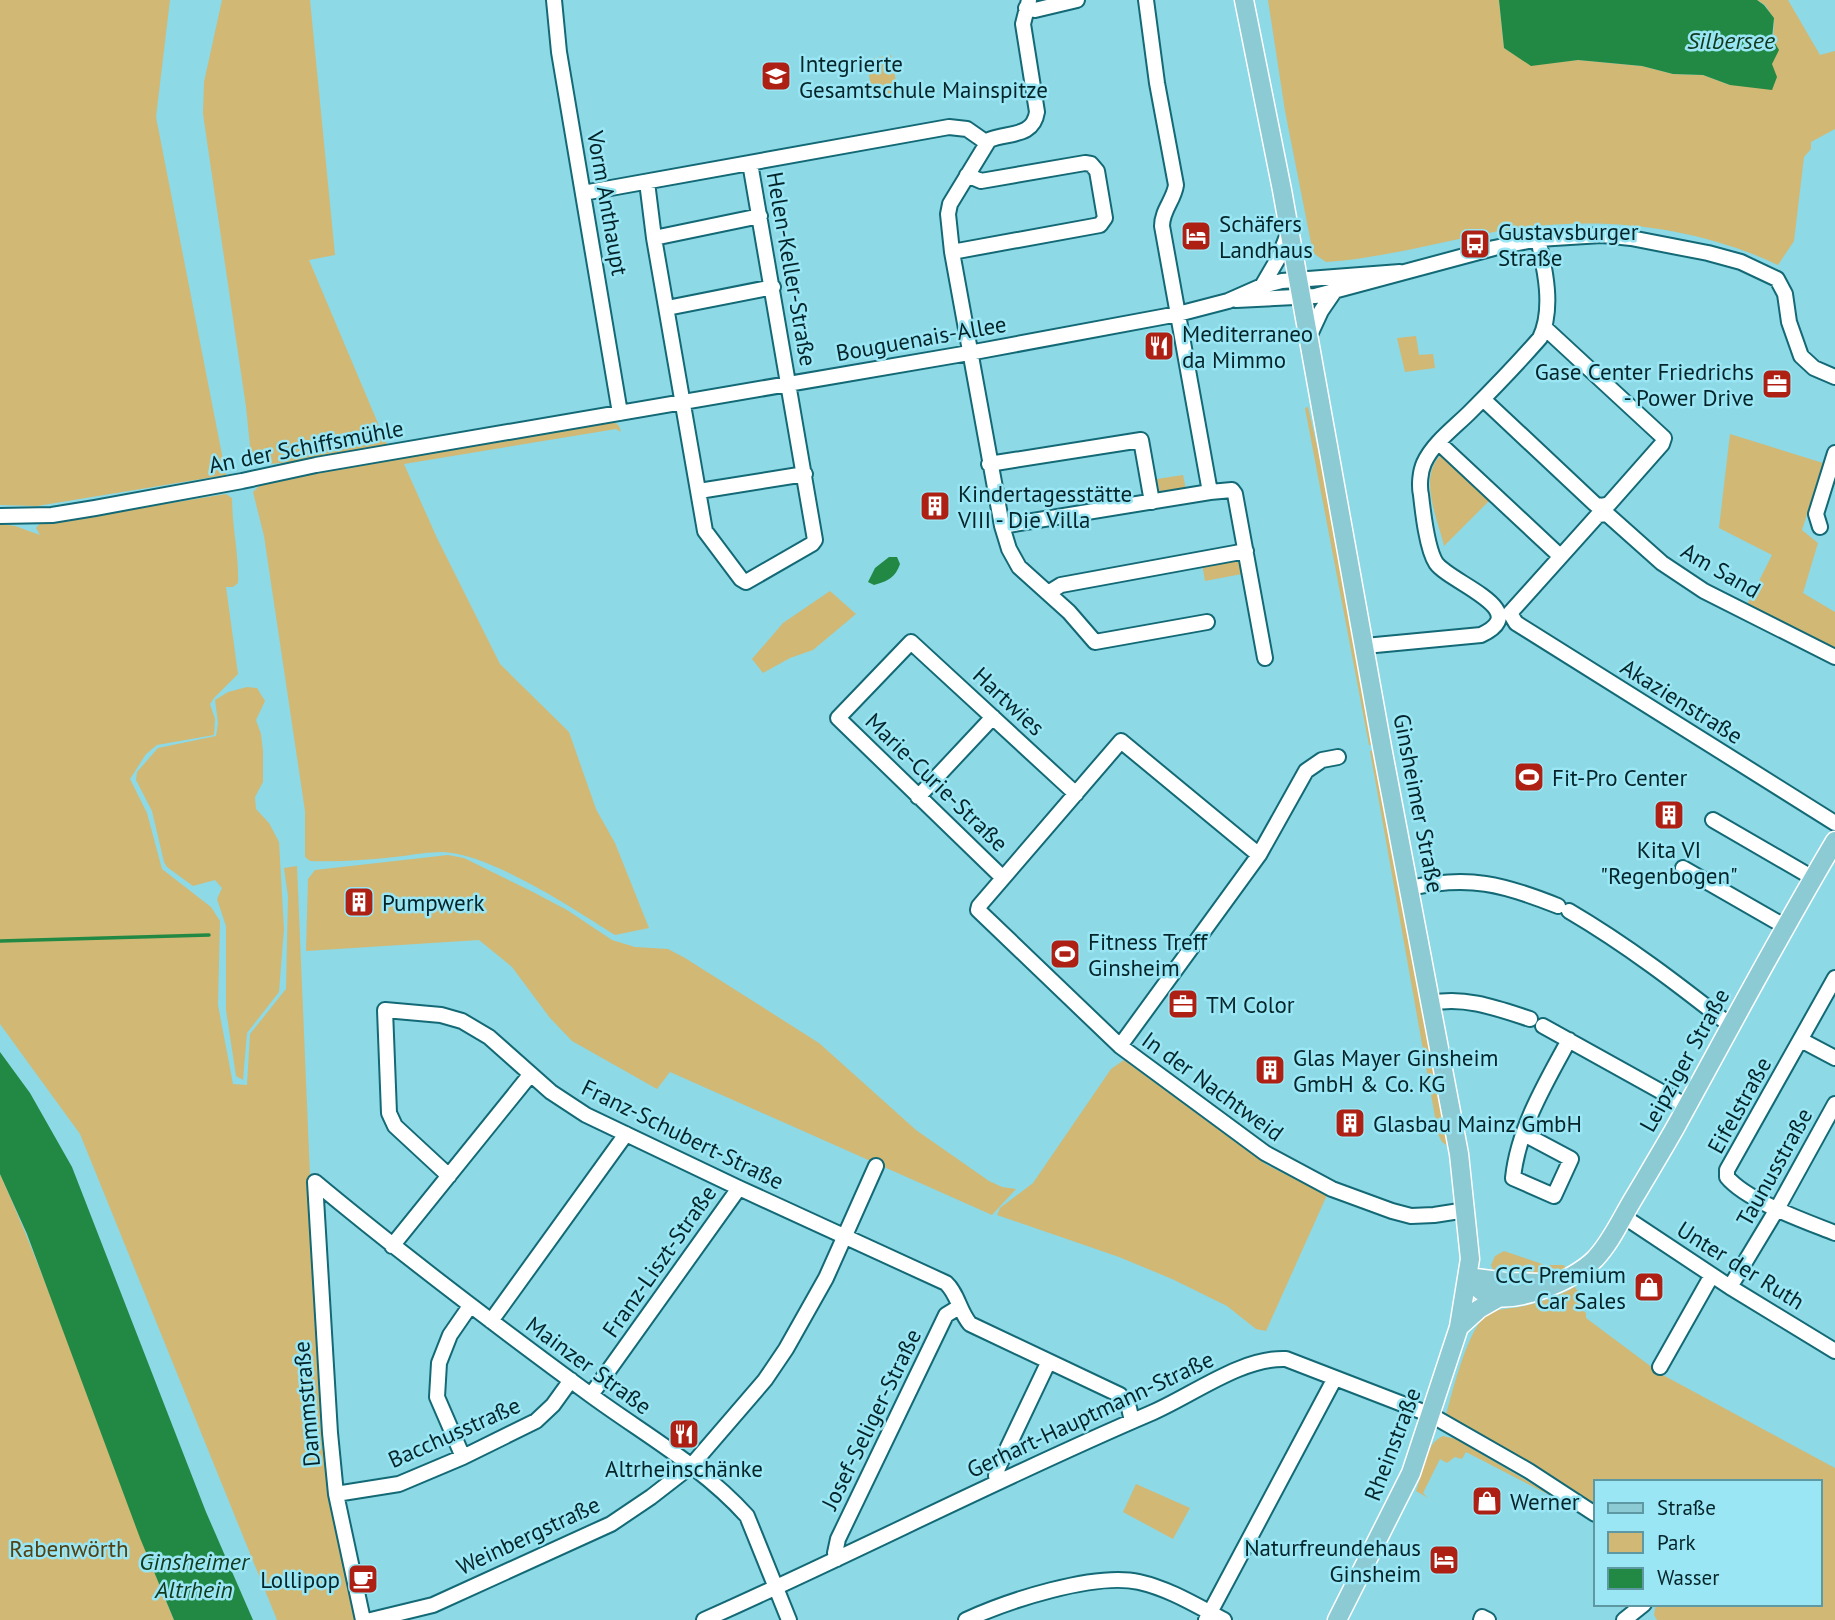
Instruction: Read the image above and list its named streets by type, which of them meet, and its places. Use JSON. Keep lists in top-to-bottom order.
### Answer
{
  "streets": {
    "main road": ["Ginsheimer Straße", "Leipziger Straße", "Rheinstraße"],
    "street": [
      "Vorm Anthaupt",
      "Helen-Keller-Straße",
      "Bouguenais-Allee",
      "An der Schiffsmühle",
      "Am Sand",
      "Hartwies",
      "Akazienstraße",
      "Marie-Curie-Straße",
      "In der Nachtweid",
      "Eifelstraße",
      "Franz-Schubert-Straße",
      "Taunusstraße",
      "Franz-Liszt-Straße",
      "Unter der Ruth",
      "Mainzer Straße",
      "Dammstraße",
      "Gerhart-Hauptmann-Straße",
      "Josef-Seliger-Straße",
      "Bacchusstraße",
      "Weinbergstraße"
    ]
  },
  "crossings": [
    ["Vorm Anthaupt", "Bouguenais-Allee"],
    ["Vorm Anthaupt", "An der Schiffsmühle"],
    ["Helen-Keller-Straße", "Bouguenais-Allee"],
    ["Bouguenais-Allee", "An der Schiffsmühle"],
    ["Bouguenais-Allee", "Ginsheimer Straße"],
    ["Hartwies", "Marie-Curie-Straße"],
    ["Marie-Curie-Straße", "In der Nachtweid"],
    ["Ginsheimer Straße", "Leipziger Straße"],
    ["Ginsheimer Straße", "In der Nachtweid"],
    ["Ginsheimer Straße", "Rheinstraße"],
    ["Leipziger Straße", "Unter der Ruth"],
    ["Leipziger Straße", "Rheinstraße"],
    ["Eifelstraße", "Taunusstraße"],
    ["Franz-Schubert-Straße", "Franz-Liszt-Straße"],
    ["Franz-Schubert-Straße", "Gerhart-Hauptmann-Straße"],
    ["Franz-Schubert-Straße", "Josef-Seliger-Straße"],
    ["Franz-Schubert-Straße", "Weinbergstraße"],
    ["Taunusstraße", "Unter der Ruth"],
    ["Franz-Liszt-Straße", "Mainzer Straße"],
    ["Mainzer Straße", "Dammstraße"],
    ["Mainzer Straße", "Gerhart-Hauptmann-Straße"],
    ["Mainzer Straße", "Bacchusstraße"],
    ["Mainzer Straße", "Weinbergstraße"],
    ["Dammstraße", "Bacchusstraße"],
    ["Gerhart-Hauptmann-Straße", "Josef-Seliger-Straße"],
    ["Gerhart-Hauptmann-Straße", "Rheinstraße"]
  ],
  "water": ["Silbersee", "Ginsheimer Altrhein"],
  "parks": ["Rabenwörth"],
  "places": {
    "school or university": ["Integrierte Gesamtschule Mainspitze"],
    "hotel": ["Schäfers Landhaus", "Naturfreundehaus Ginsheim"],
    "bus stop": ["Gustavsburger Straße"],
    "restaurant": ["Mediterraneo da Mimmo", "Altrheinschänke"],
    "office": ["Gase Center Friedrichs - Power Drive", "TM Color"],
    "building": [
      "Kindertagesstätte VIII - Die Villa",
      "Kita VI \"Regenbogen\"",
      "Pumpwerk",
      "Glas Mayer Ginsheim GmbH & Co. KG",
      "Glasbau Mainz GmbH"
    ],
    "sports": ["Fit-Pro Center", "Fitness Treff Ginsheim"],
    "shop": ["CCC Premium Car Sales", "Werner"],
    "cafe": ["Lollipop"]
  },
  "legend": ["Straße", "Park", "Wasser"]
}
